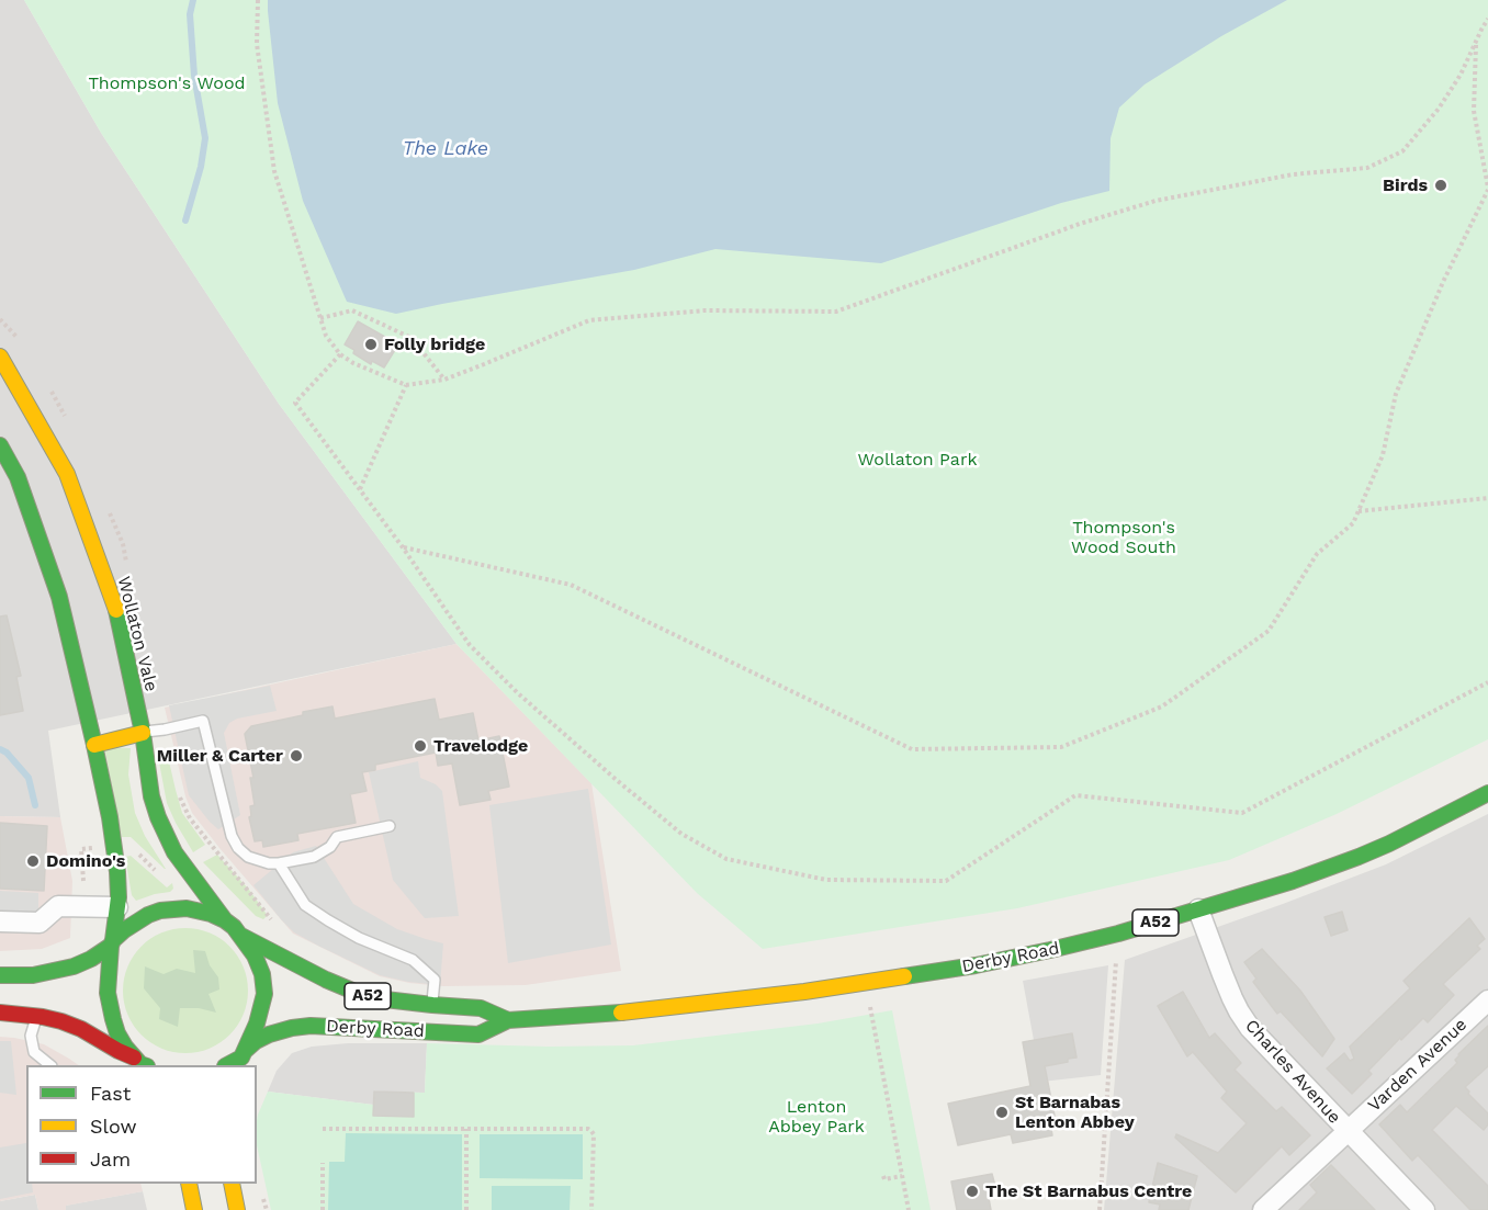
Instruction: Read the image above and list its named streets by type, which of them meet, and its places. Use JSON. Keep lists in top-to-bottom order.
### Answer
{
  "streets": {
    "main road": ["Wollaton Vale", "A52", "Derby Road"],
    "street": ["Varden Avenue", "Charles Avenue"]
  },
  "crossings": [
    ["Wollaton Vale", "A52"],
    ["A52", "Derby Road"],
    ["Derby Road", "Charles Avenue"],
    ["Varden Avenue", "Charles Avenue"]
  ],
  "water": ["The Lake"],
  "parks": [
    "Thompson's Wood",
    "Wollaton Park",
    "Thompson's Wood South",
    "Lenton Abbey Park"
  ],
  "places": [
    "Birds",
    "Folly bridge",
    "Travelodge",
    "Miller & Carter",
    "Domino's",
    "St Barnabas Lenton Abbey",
    "The St Barnabus Centre"
  ],
  "legend": ["Fast", "Slow", "Jam"]
}
